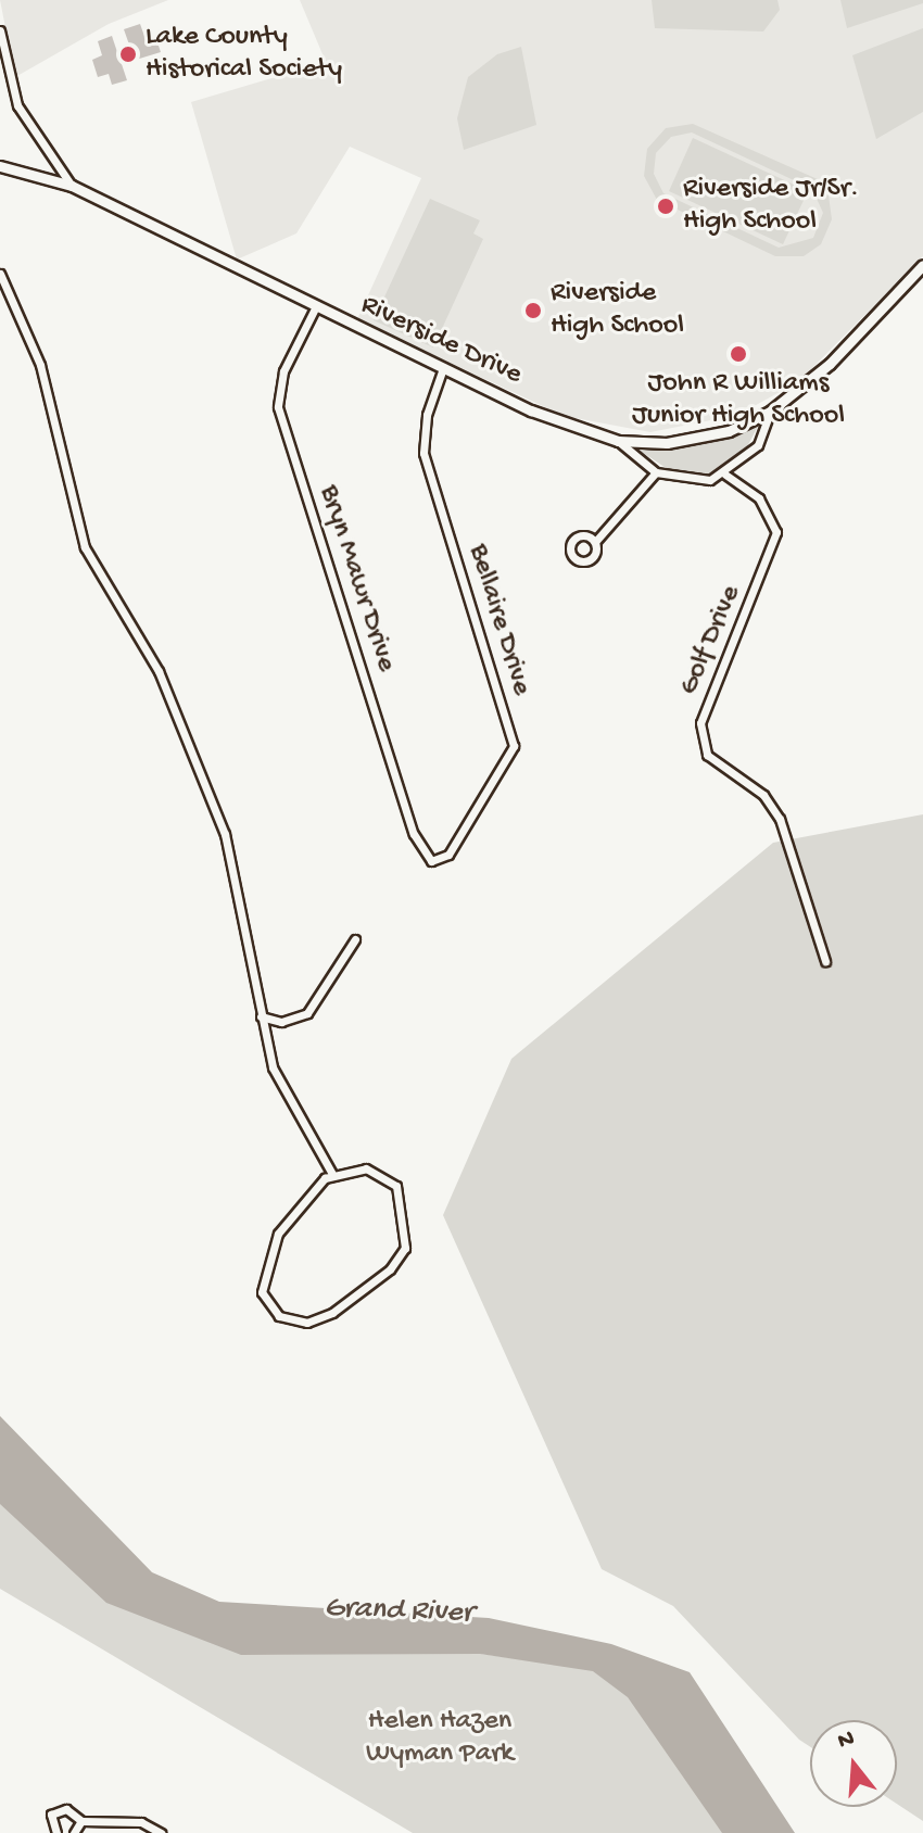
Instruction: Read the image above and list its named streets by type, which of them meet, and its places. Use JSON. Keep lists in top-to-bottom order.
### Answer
{
  "streets": {
    "main road": ["Riverside Drive"],
    "street": ["Bryn Mawr Drive", "Bellaire Drive", "Golf Drive"]
  },
  "crossings": [
    ["Riverside Drive", "Bryn Mawr Drive"],
    ["Riverside Drive", "Bellaire Drive"],
    ["Bryn Mawr Drive", "Bellaire Drive"]
  ],
  "water": ["Grand River"],
  "parks": ["Helen Hazen Wyman Park"],
  "places": [
    "Lake County Historical Society",
    "Riverside Jr/Sr. High School",
    "Riverside High School",
    "John R Williams Junior High School"
  ],
  "north": "top"
}
